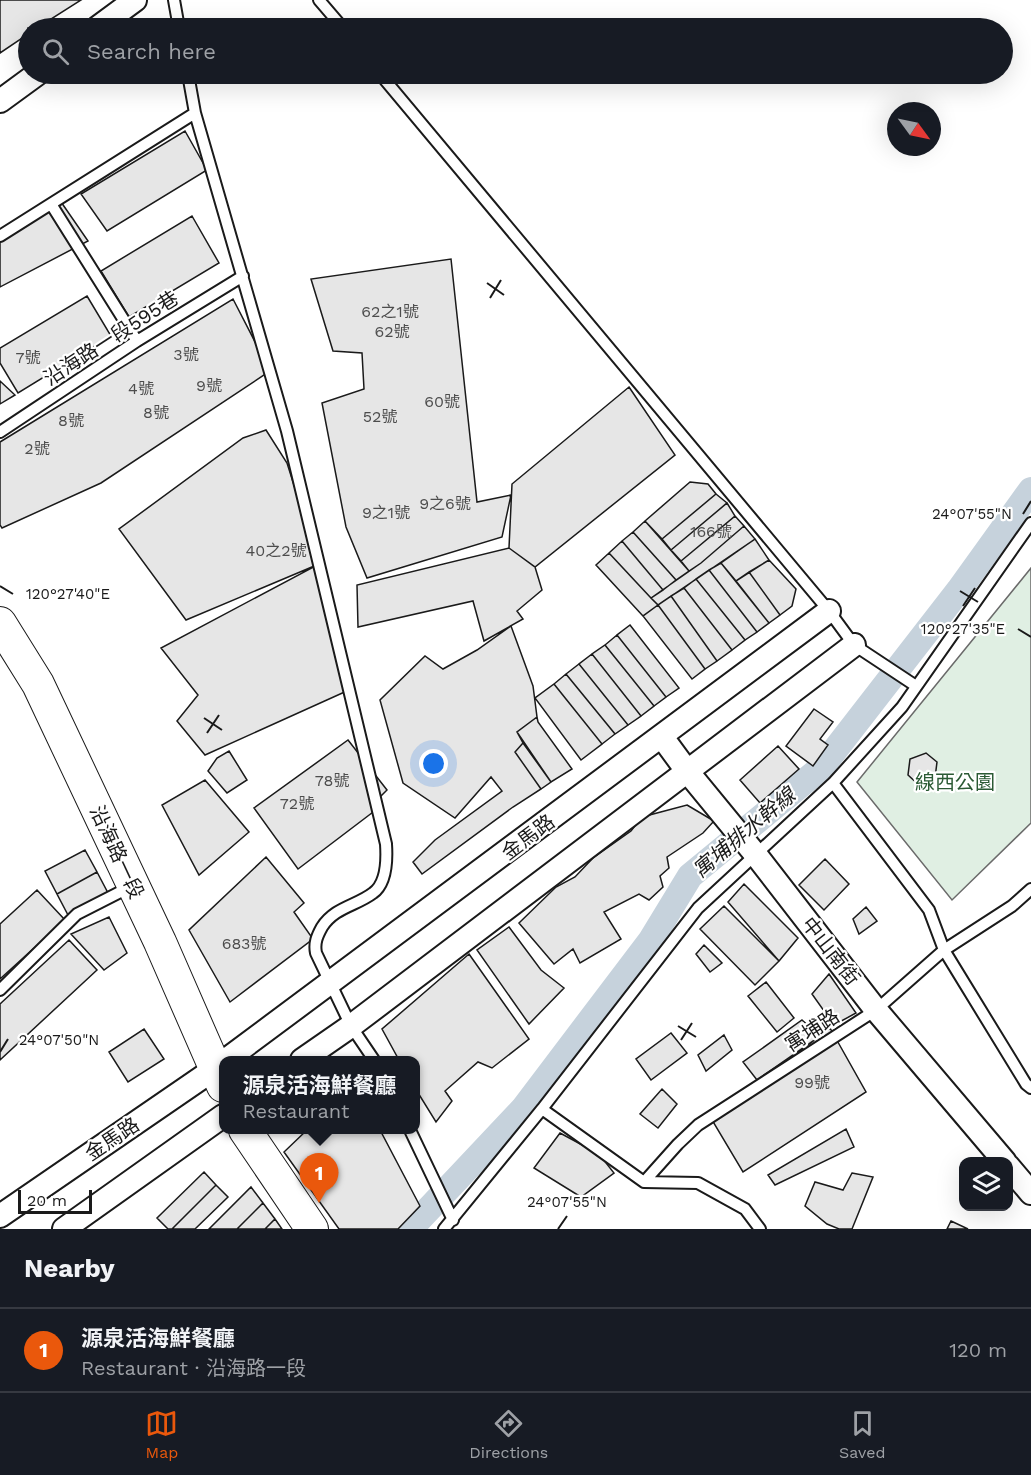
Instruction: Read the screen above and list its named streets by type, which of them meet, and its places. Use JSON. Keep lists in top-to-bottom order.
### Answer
{
  "streets": {
    "street": ["金馬路", "沿海路一段", "中山南街"],
    "lane": ["沿海路一段595巷", "寓埔路"]
  },
  "crossings": [
    ["金馬路", "中山南街"],
    ["中山南街", "寓埔路"]
  ],
  "water": ["寓埔排水幹線"],
  "parks": ["線西公園"],
  "house_numbers": [
    "62之1號",
    "62號",
    "3號",
    "7號",
    "9號",
    "4號",
    "60號",
    "8號",
    "52號",
    "8號",
    "2號",
    "9之6號",
    "9之1號",
    "166號",
    "40之2號",
    "78號",
    "72號",
    "683號",
    "99號"
  ],
  "scale_bar": "20 m",
  "north": "bottom right",
  "page": {
    "search": "Search here",
    "popup": ["源泉活海鮮餐廳", "Restaurant"],
    "pins": "1",
    "scale": "20 m",
    "heading": "Nearby",
    "list": [
      {
        "mark": "1",
        "name": "源泉活海鮮餐廳",
        "note": "Restaurant · 沿海路一段",
        "value": "120 m"
      }
    ],
    "nav": ["Map", "Directions", "Saved"]
  },
  "coordinates": [
    "24°07'55\"N",
    "120°27'40\"E",
    "120°27'35\"E",
    "24°07'50\"N"
  ]
}
